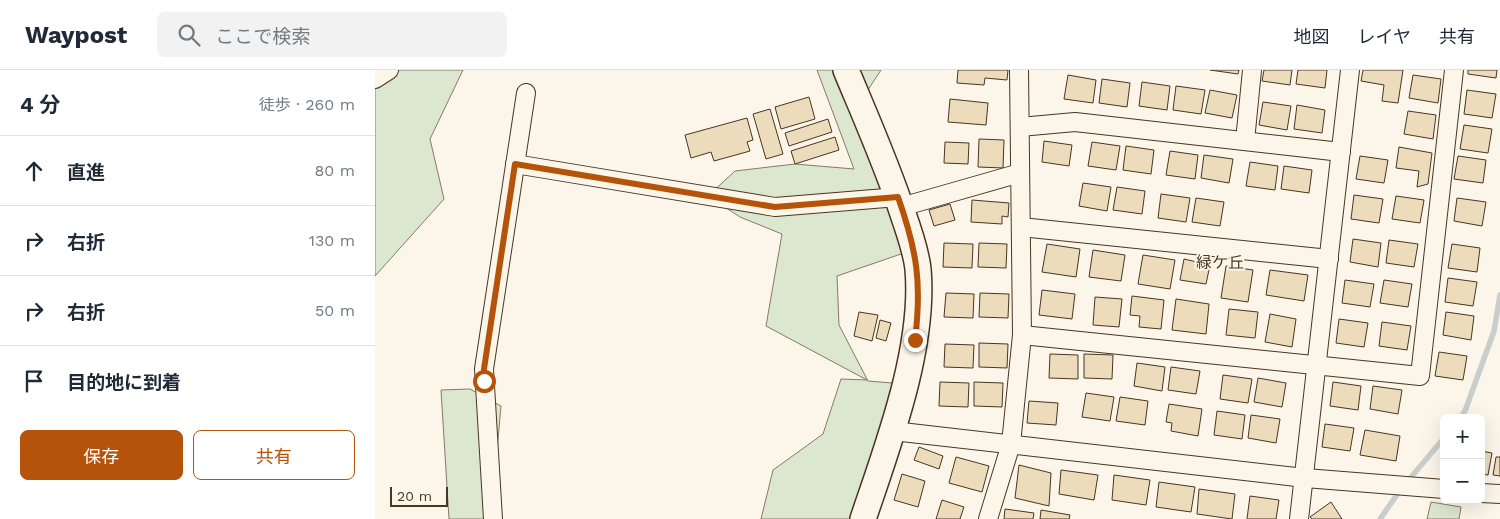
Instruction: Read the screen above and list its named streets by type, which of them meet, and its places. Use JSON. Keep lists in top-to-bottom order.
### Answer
{
  "districts": ["緑ケ丘"],
  "scale_bar": "20 m",
  "page": {
    "header": "Waypost",
    "search": "ここで検索",
    "nav": ["地図", "レイヤ", "共有"],
    "heading": ["4 分", "徒歩 · 260 m"],
    "list": [
      ["直進", "80 m"],
      ["右折", "130 m"],
      ["右折", "50 m"],
      "目的地に到着"
    ],
    "map_buttons": ["+", "−"],
    "buttons": ["保存", "共有"],
    "scale": "20 m"
  }
}
